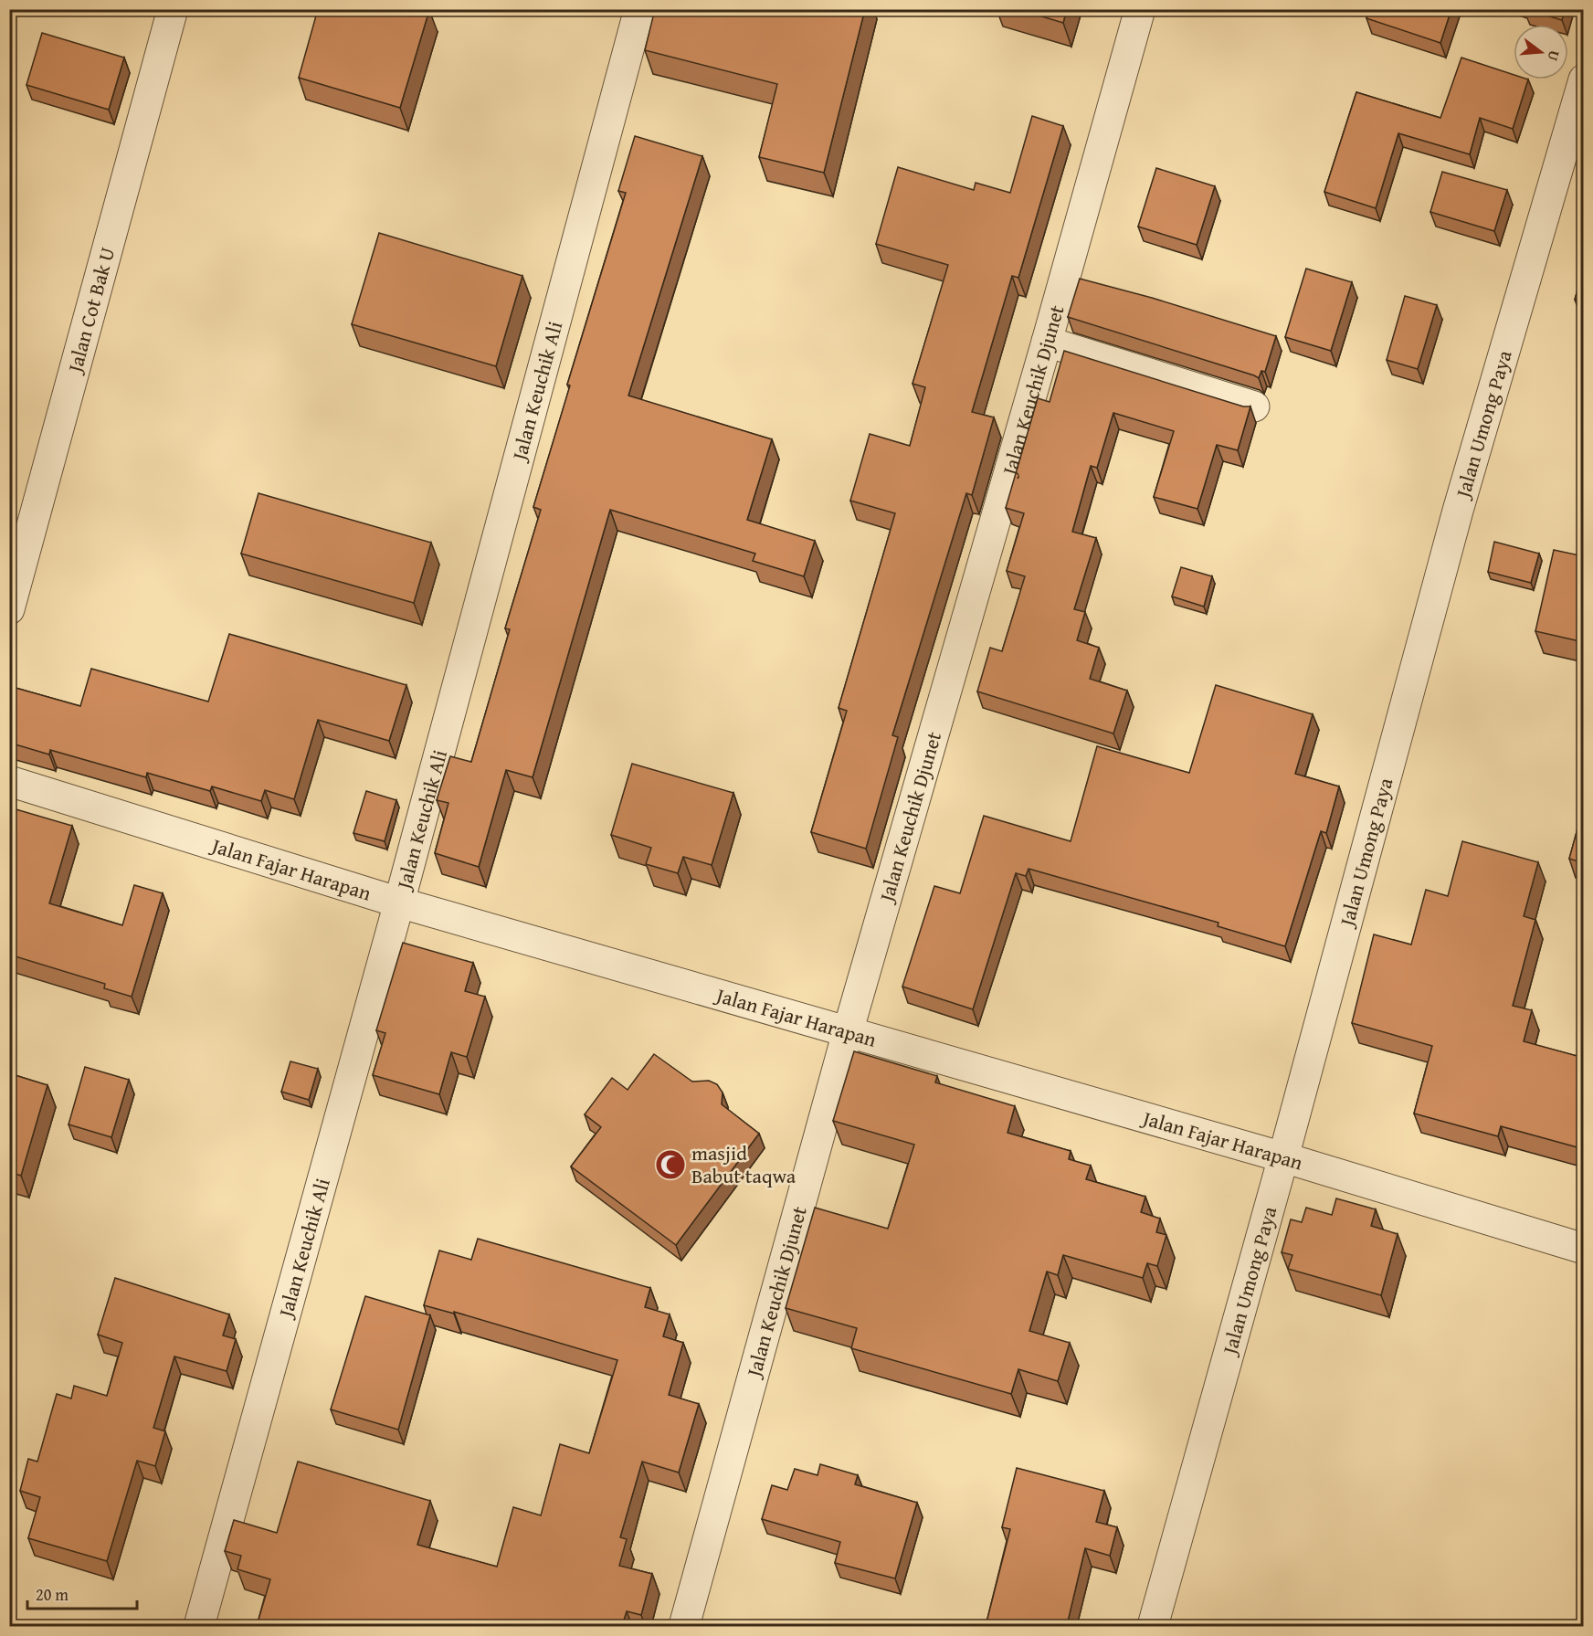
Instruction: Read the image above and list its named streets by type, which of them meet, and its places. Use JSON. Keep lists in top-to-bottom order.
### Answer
{
  "streets": {
    "street": [
      "Jalan Cot Bak U",
      "Jalan Keuchik Ali",
      "Jalan Keuchik Djunet",
      "Jalan Umong Paya",
      "Jalan Fajar Harapan"
    ]
  },
  "crossings": [
    ["Jalan Keuchik Ali", "Jalan Fajar Harapan"],
    ["Jalan Keuchik Djunet", "Jalan Fajar Harapan"],
    ["Jalan Umong Paya", "Jalan Fajar Harapan"]
  ],
  "places": {
    "mosque": ["masjid Babut taqwa"]
  },
  "scale_bar": "20 m",
  "north": "right"
}
